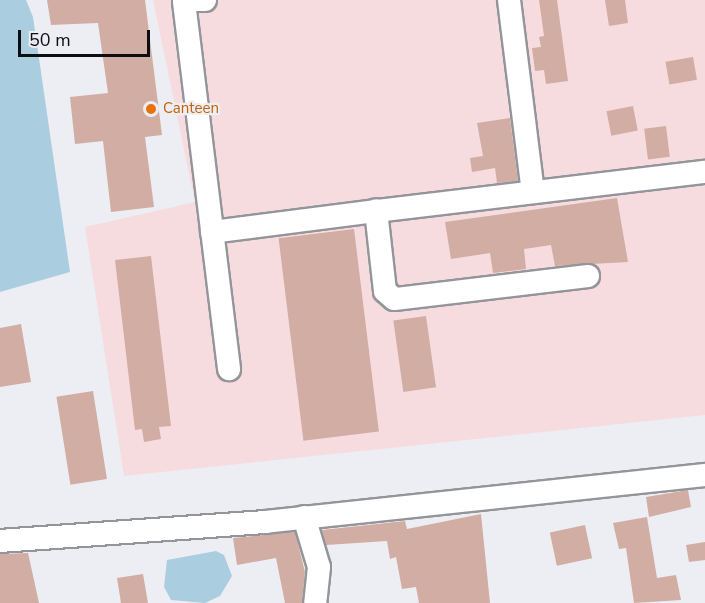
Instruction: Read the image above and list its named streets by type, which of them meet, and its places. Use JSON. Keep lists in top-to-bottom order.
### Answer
{
  "places": ["Canteen"],
  "scale_bar": "50 m"
}
